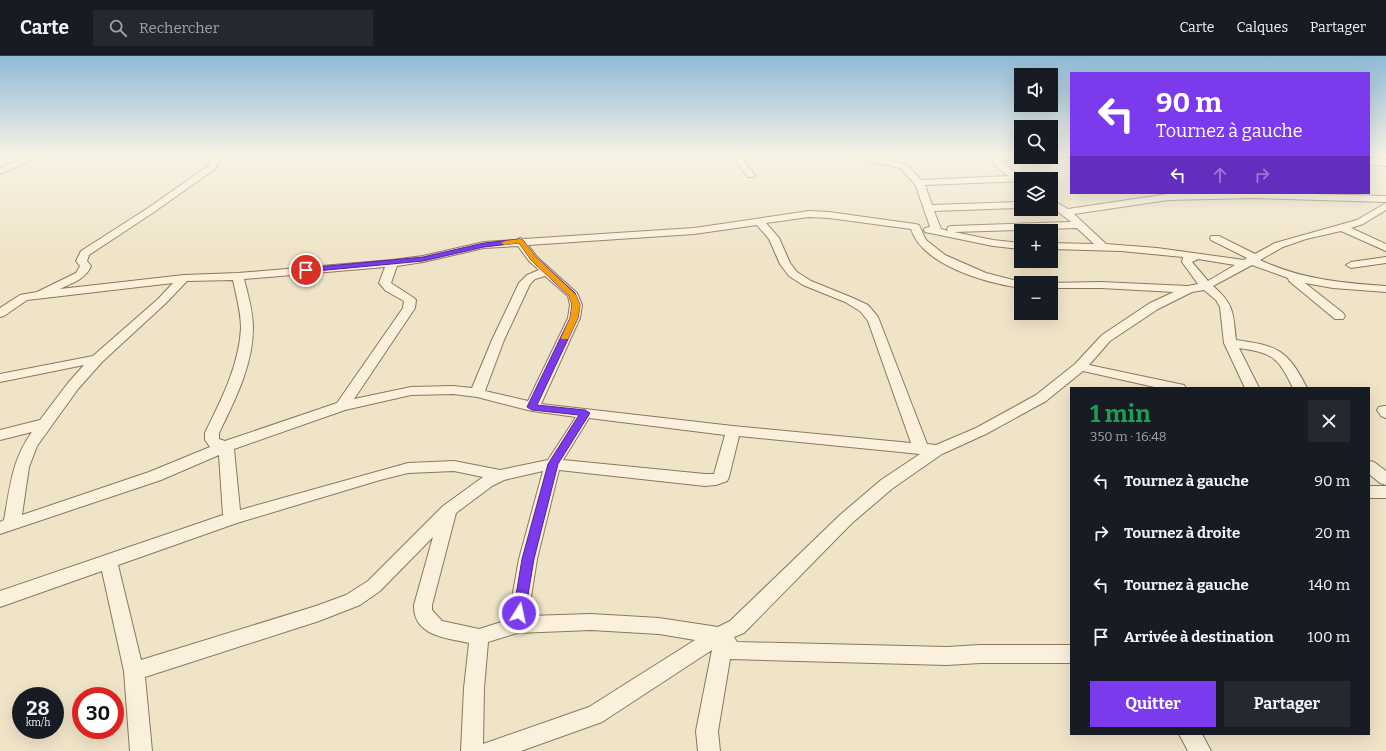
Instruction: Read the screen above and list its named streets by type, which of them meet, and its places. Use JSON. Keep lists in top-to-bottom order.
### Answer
{
  "page": {
    "header": "Carte",
    "search": "Rechercher",
    "nav": ["Carte", "Calques", "Partager"],
    "map_buttons": ["+", "−"],
    "turn": ["90 m", "Tournez à gauche"],
    "heading": ["1 min", "350 m · 16:48"],
    "list": [
      {
        "name": "Tournez à gauche",
        "value": "90 m"
      },
      {
        "name": "Tournez à droite",
        "value": "20 m"
      },
      {
        "name": "Tournez à gauche",
        "value": "140 m"
      },
      {
        "name": "Arrivée à destination",
        "value": "100 m"
      }
    ],
    "buttons": ["Quitter", "Partager"],
    "speed": "28 km/h",
    "limit": "30"
  }
}
